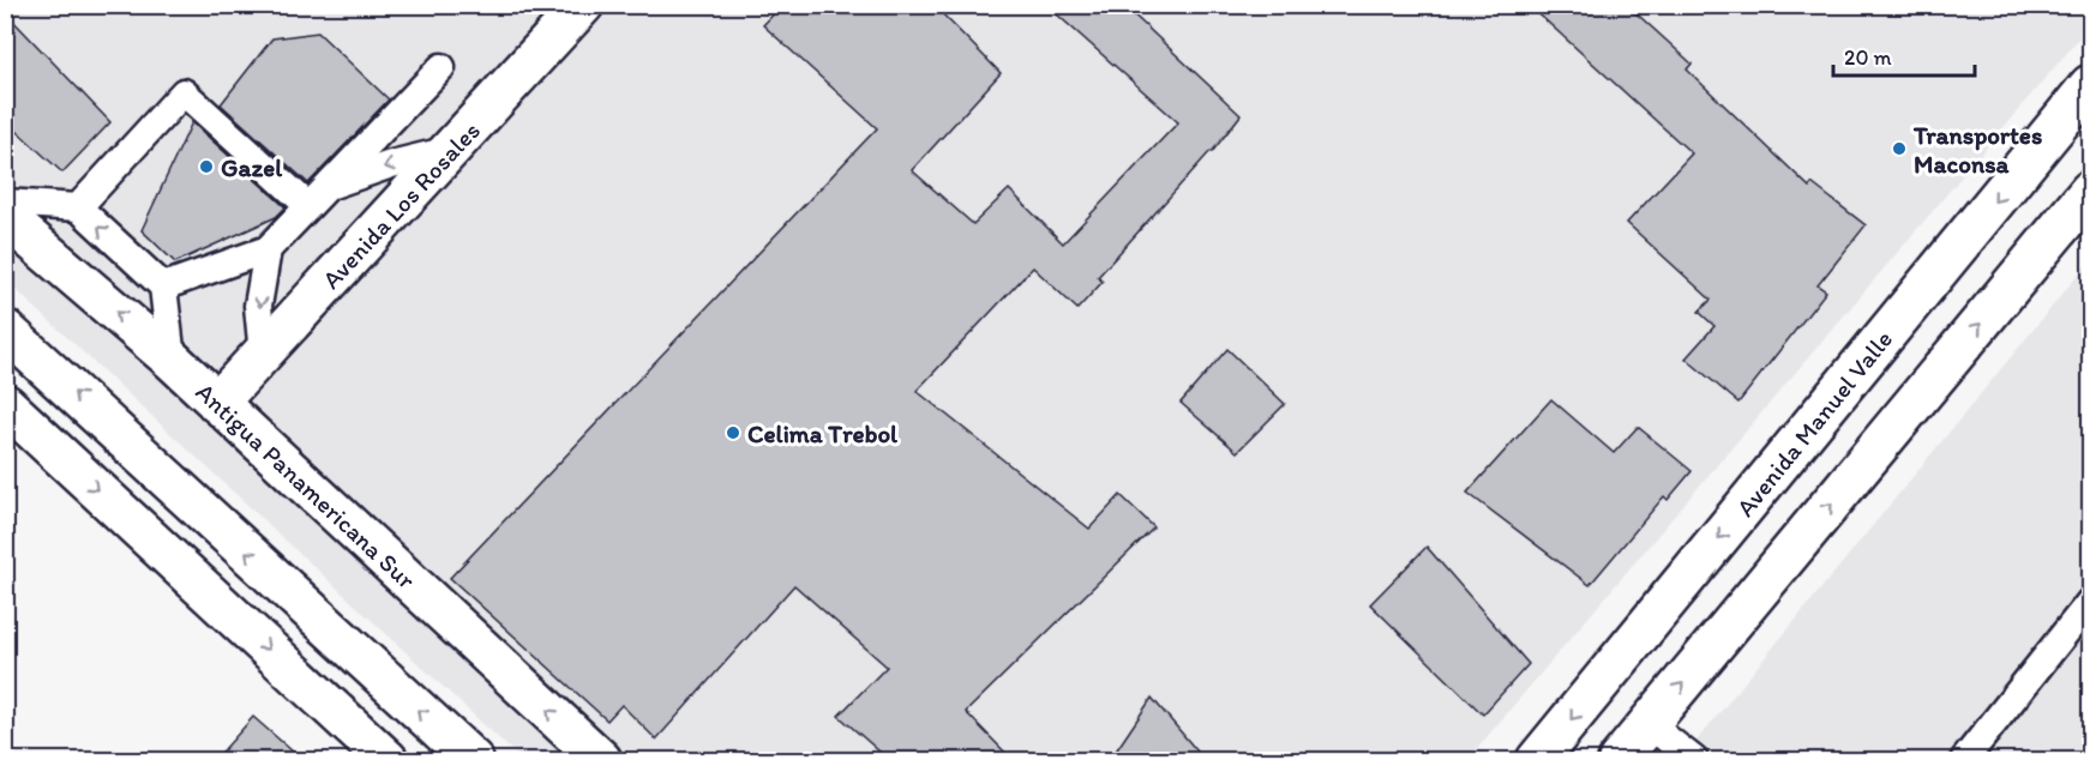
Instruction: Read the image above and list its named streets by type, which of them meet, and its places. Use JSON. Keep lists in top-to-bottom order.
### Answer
{
  "streets": {
    "main road": ["Avenida Los Rosales", "Avenida Manuel Valle", "Antigua Panamericana Sur"]
  },
  "crossings": [
    ["Avenida Los Rosales", "Antigua Panamericana Sur"]
  ],
  "places": ["Transportes Maconsa", "Gazel", "Celima Trebol"],
  "scale_bar": "20 m"
}
